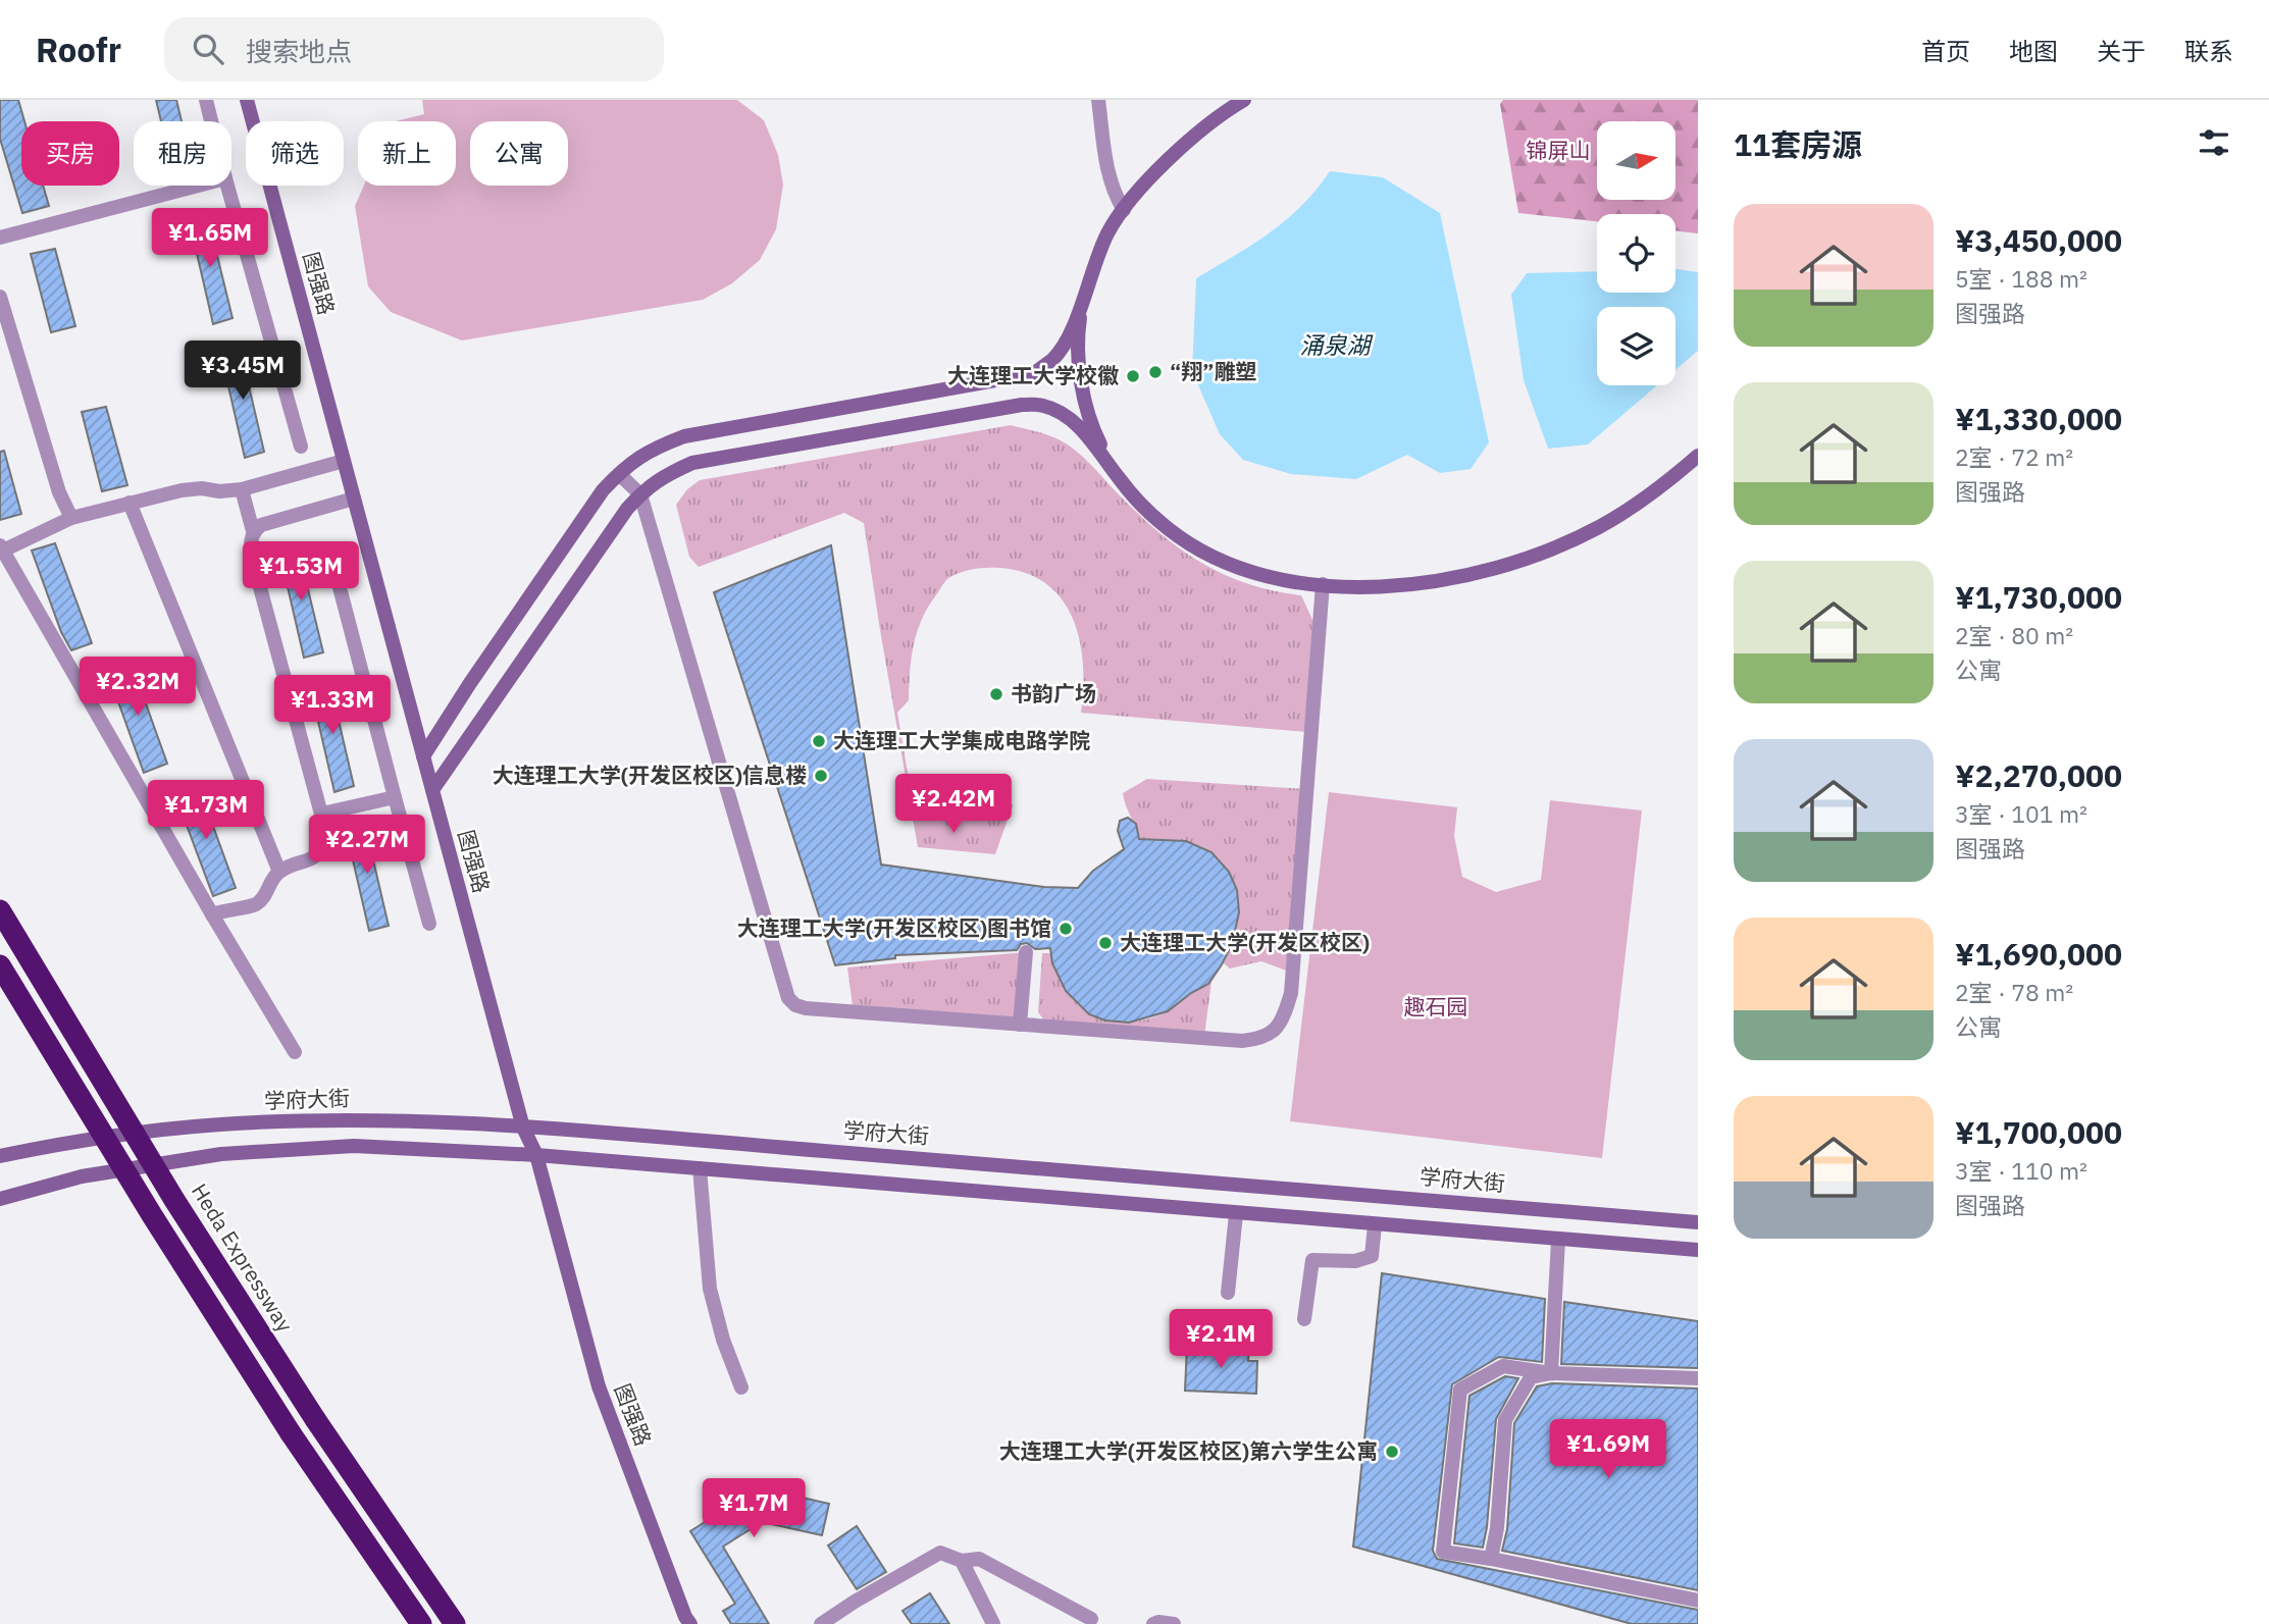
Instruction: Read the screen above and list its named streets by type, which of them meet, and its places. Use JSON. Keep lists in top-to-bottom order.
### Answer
{
  "streets": {
    "highway": ["Heda Expressway"],
    "street": ["图强路", "学府大街"]
  },
  "crossings": [
    ["图强路", "学府大街"]
  ],
  "water": ["涌泉湖"],
  "parks": ["锦屏山", "趣石园"],
  "places": [
    "“翔”雕塑",
    "大连理工大学校徽",
    "书韵广场",
    "大连理工大学集成电路学院",
    "大连理工大学(开发区校区)信息楼",
    "大连理工大学(开发区校区)图书馆",
    "大连理工大学(开发区校区)",
    "大连理工大学(开发区校区)第六学生公寓"
  ],
  "north": "right",
  "page": {
    "header": "Roofr",
    "search": "搜索地点",
    "nav": [
      "首页",
      "地图",
      "关于",
      "联系"
    ],
    "heading": "11套房源",
    "chip": [
      "买房",
      "租房",
      "筛选",
      "新上",
      "公寓"
    ],
    "list": [
      {
        "name": "¥3,450,000",
        "note": "5室 · 188 m² · 图强路"
      },
      {
        "name": "¥1,330,000",
        "note": "2室 · 72 m² · 图强路"
      },
      {
        "name": "¥1,730,000",
        "note": "2室 · 80 m² · 公寓"
      },
      {
        "name": "¥2,270,000",
        "note": "3室 · 101 m² · 图强路"
      },
      {
        "name": "¥1,690,000",
        "note": "2室 · 78 m² · 公寓"
      },
      {
        "name": "¥1,700,000",
        "note": "3室 · 110 m² · 图强路"
      }
    ],
    "price": [
      "¥1.65M",
      "¥3.45M",
      "¥1.53M",
      "¥2.32M",
      "¥1.33M",
      "¥2.42M",
      "¥1.73M",
      "¥2.27M",
      "¥2.1M",
      "¥1.69M",
      "¥1.7M"
    ]
  }
}
